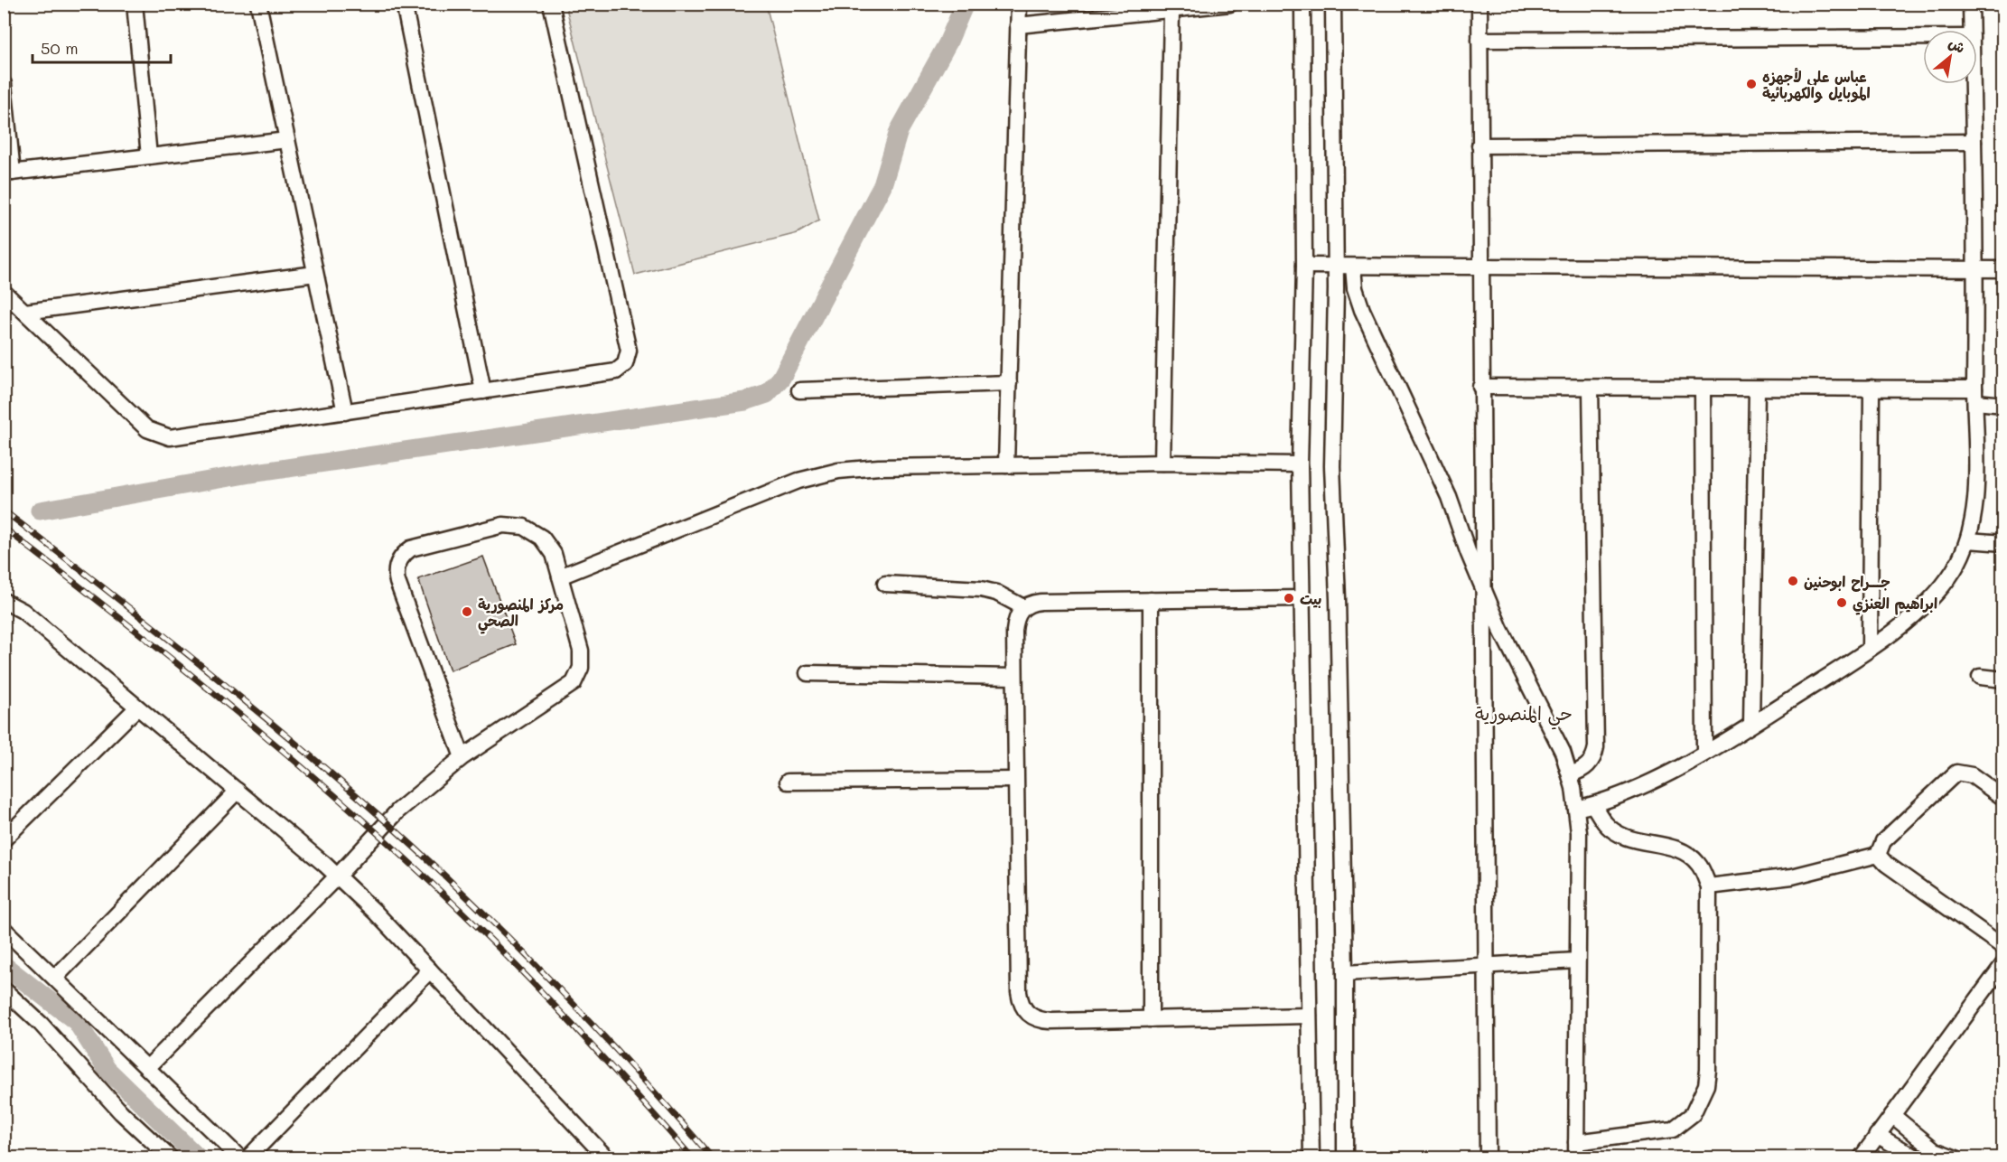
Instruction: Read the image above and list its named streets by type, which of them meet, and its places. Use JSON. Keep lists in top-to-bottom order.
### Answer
{
  "districts": ["حي المنصورية"],
  "places": [
    "عباس علي لأجهزه الموبايل والكهربائية",
    "جـــراح ابوحنين",
    "بيت",
    "ابراهيم العنزي",
    "مركز المنصورية الصحي"
  ],
  "scale_bar": "50 m",
  "north": "top right"
}
